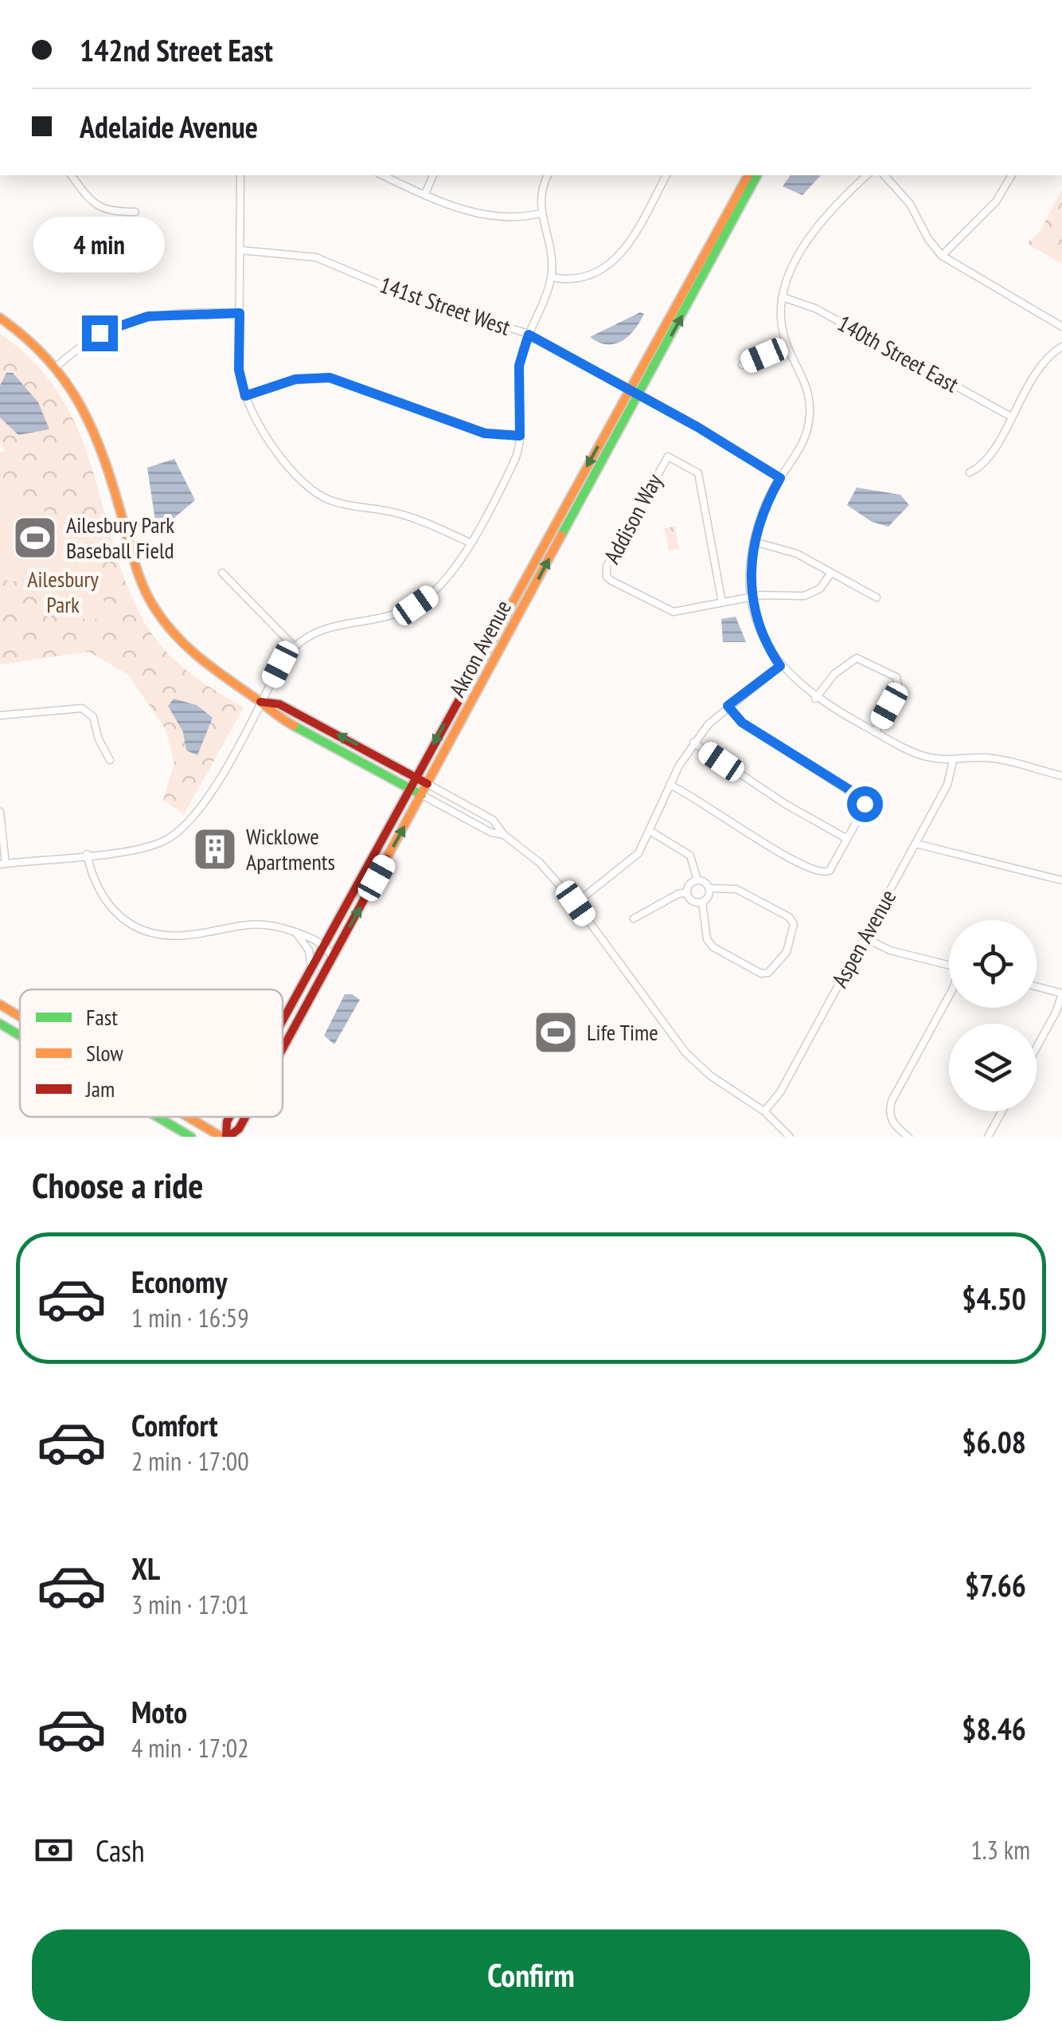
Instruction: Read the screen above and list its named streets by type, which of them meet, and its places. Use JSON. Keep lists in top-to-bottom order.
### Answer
{
  "streets": {
    "main road": ["Akron Avenue"],
    "street": [
      "141st Street West",
      "140th Street East",
      "Addison Way",
      "Aspen Avenue"
    ]
  },
  "crossings": [
    ["141st Street West", "Akron Avenue"]
  ],
  "parks": ["Ailesbury Park"],
  "places": {
    "sports": ["Ailesbury Park Baseball Field", "Life Time"],
    "building": ["Wicklowe Apartments"]
  },
  "legend": ["Fast", "Slow", "Jam"],
  "page": {
    "banner": ["142nd Street East", "Adelaide Avenue"],
    "bubble": "4 min",
    "heading": "Choose a ride",
    "list": [
      {
        "name": "Economy",
        "note": "1 min · 16:59",
        "value": "$4.50"
      },
      {
        "name": "Comfort",
        "note": "2 min · 17:00",
        "value": "$6.08"
      },
      {
        "name": "XL",
        "note": "3 min · 17:01",
        "value": "$7.66"
      },
      {
        "name": "Moto",
        "note": "4 min · 17:02",
        "value": "$8.46"
      }
    ],
    "pay": ["Cash", "1.3 km"],
    "buttons": "Confirm"
  }
}
